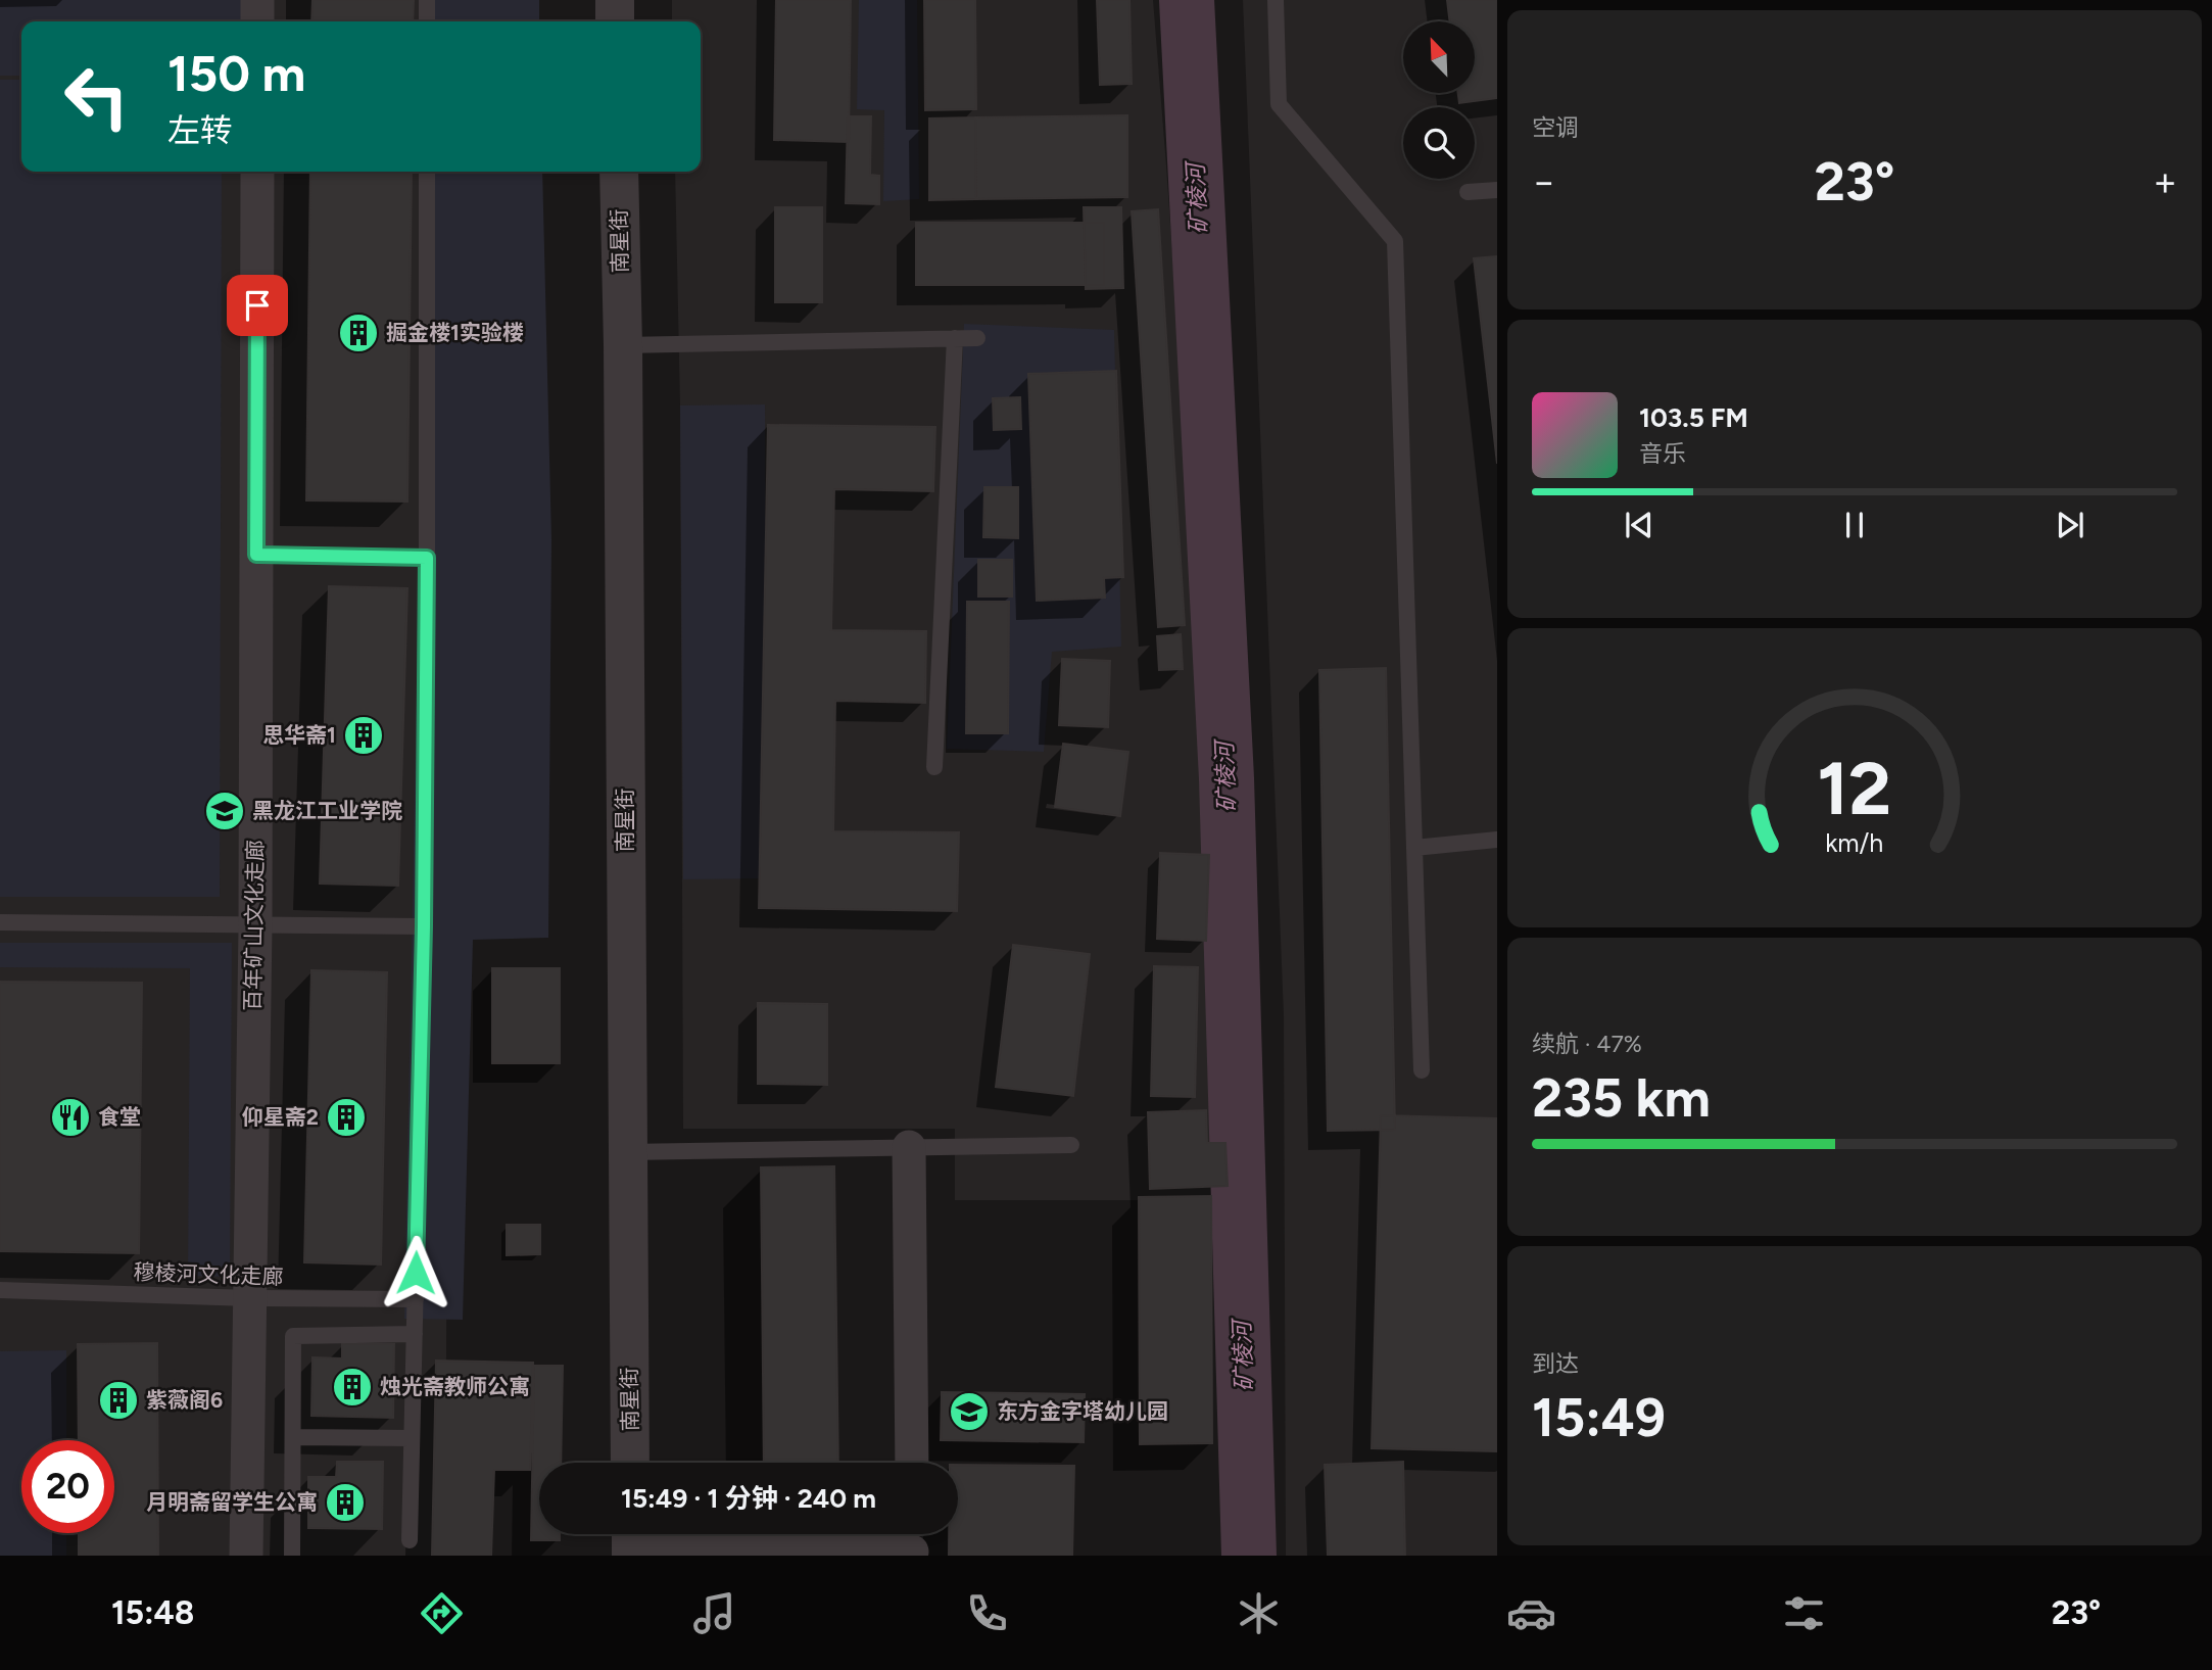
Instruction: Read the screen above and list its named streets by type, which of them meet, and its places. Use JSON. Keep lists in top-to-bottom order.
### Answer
{
  "streets": {
    "street": ["南星街", "百年矿山文化走廊"],
    "lane": ["穆棱河文化走廊"]
  },
  "crossings": [
    ["百年矿山文化走廊", "穆棱河文化走廊"]
  ],
  "water": ["矿棱河"],
  "places": {
    "building": [
      "掘金楼1实验楼",
      "思华斋1",
      "仰星斋2",
      "烛光斋教师公寓",
      "紫薇阁6",
      "月明斋留学生公寓"
    ],
    "school or university": ["黑龙江工业学院", "东方金字塔幼儿园"],
    "restaurant": ["食堂"]
  },
  "north": "top left",
  "page": {
    "tile": [
      "空调",
      ["续航 · 47%", "235 km"],
      ["到达", "15:49"]
    ],
    "turn": ["150 m", "左转"],
    "heat": ["−", "23°", "+"],
    "song": ["103.5 FM", "音乐"],
    "limit": "20",
    "trip": "15:49 · 1 分钟 · 240 m",
    "tabs": ["15:48", "23°"],
    "gauge": ["12", "km/h"]
  }
}
